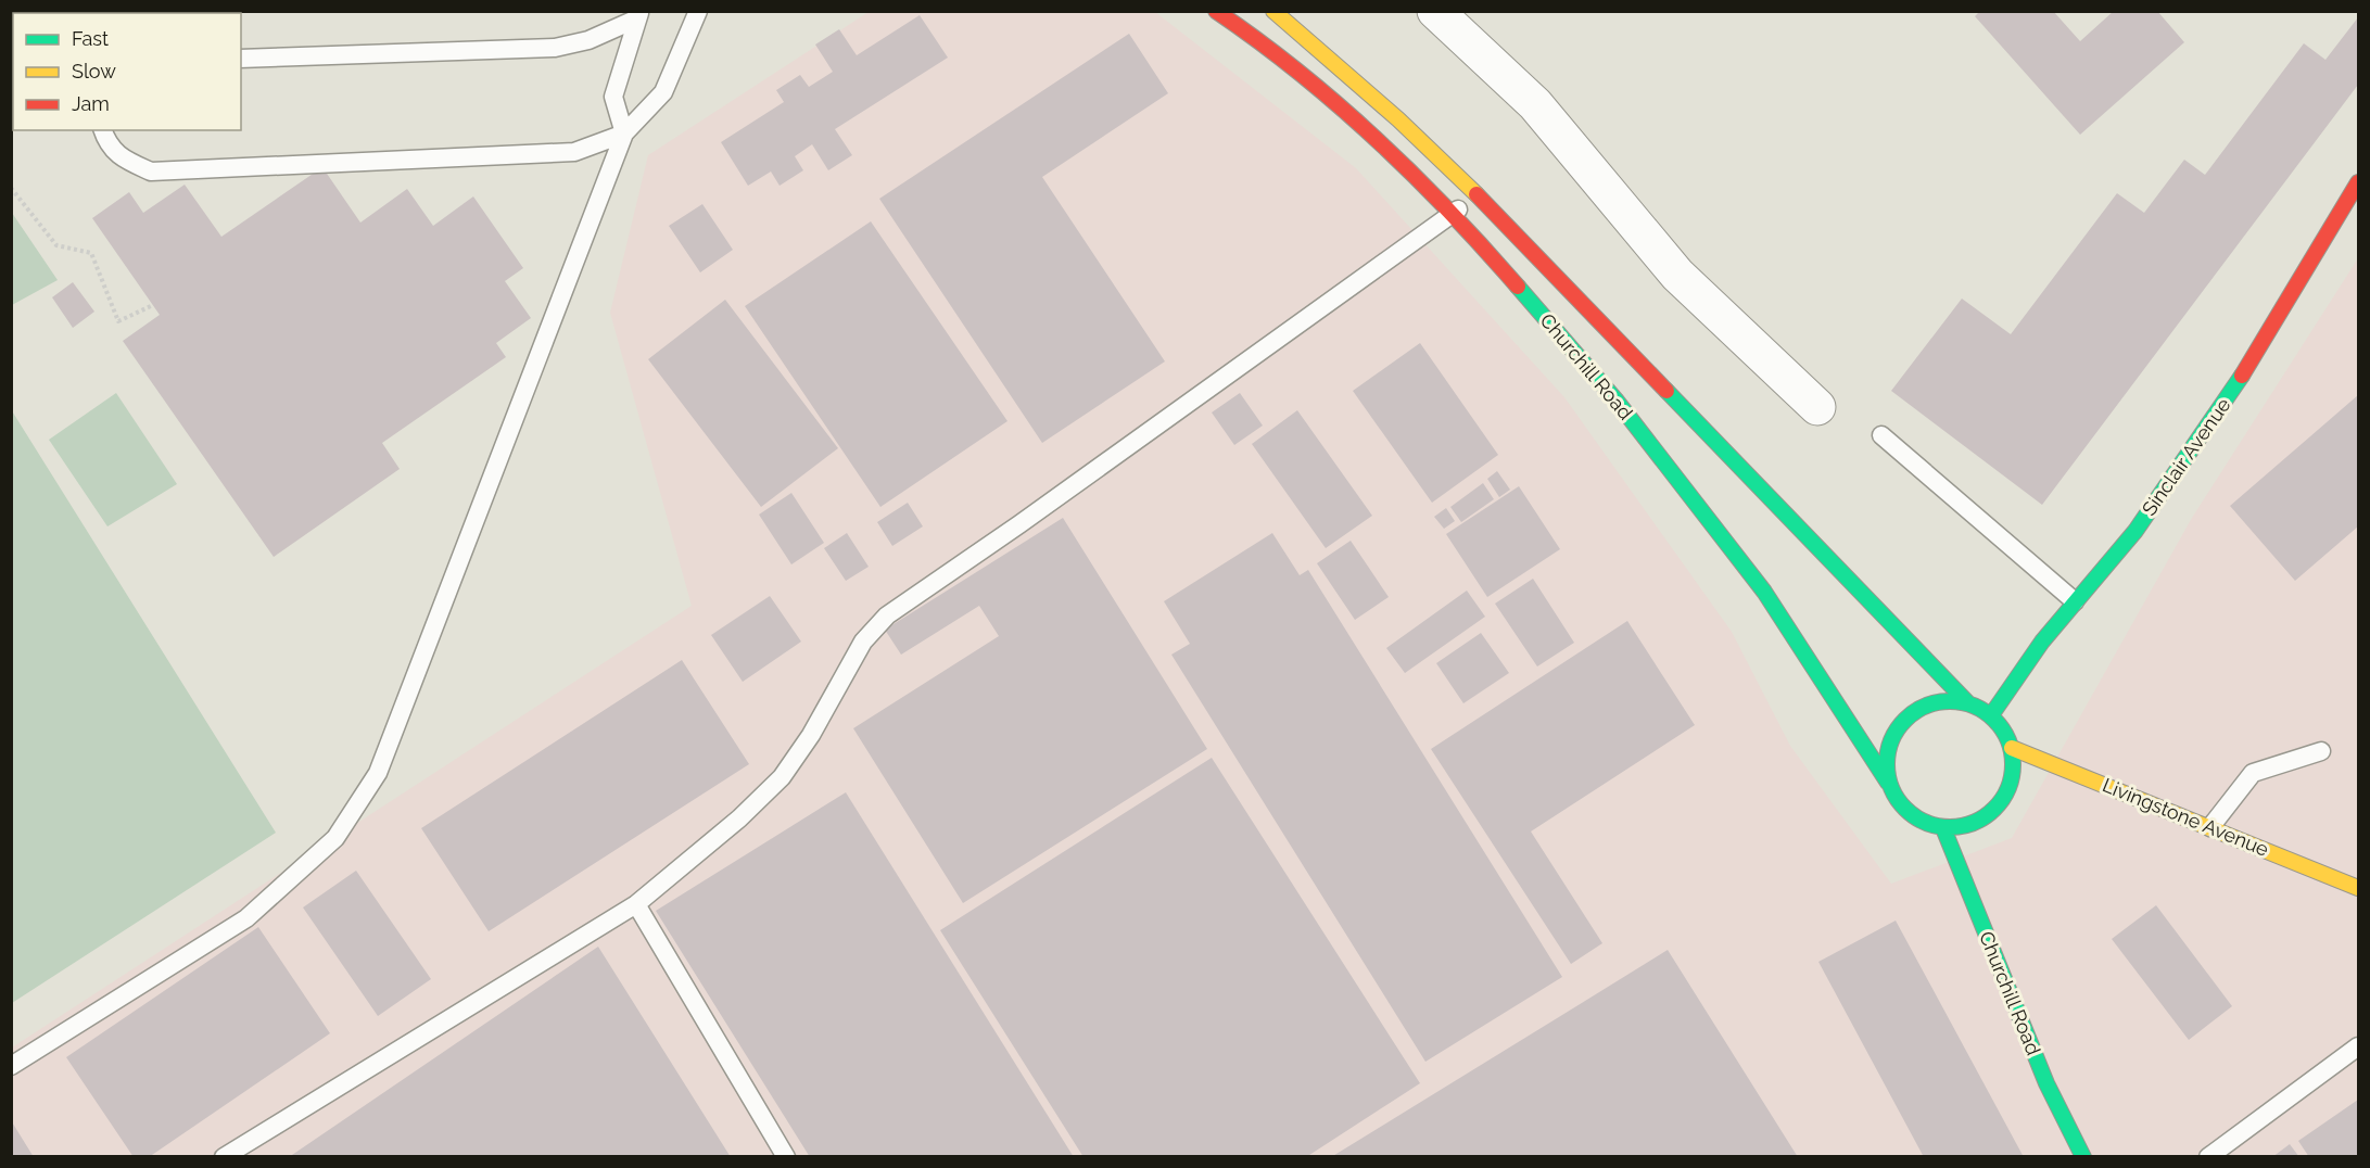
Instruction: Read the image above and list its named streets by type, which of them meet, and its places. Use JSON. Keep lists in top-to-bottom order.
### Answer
{
  "streets": {
    "main road": ["Churchill Road", "Sinclair Avenue", "Livingstone Avenue"]
  },
  "crossings": [
    ["Churchill Road", "Sinclair Avenue"],
    ["Churchill Road", "Livingstone Avenue"],
    ["Sinclair Avenue", "Livingstone Avenue"]
  ],
  "legend": ["Fast", "Slow", "Jam"]
}
